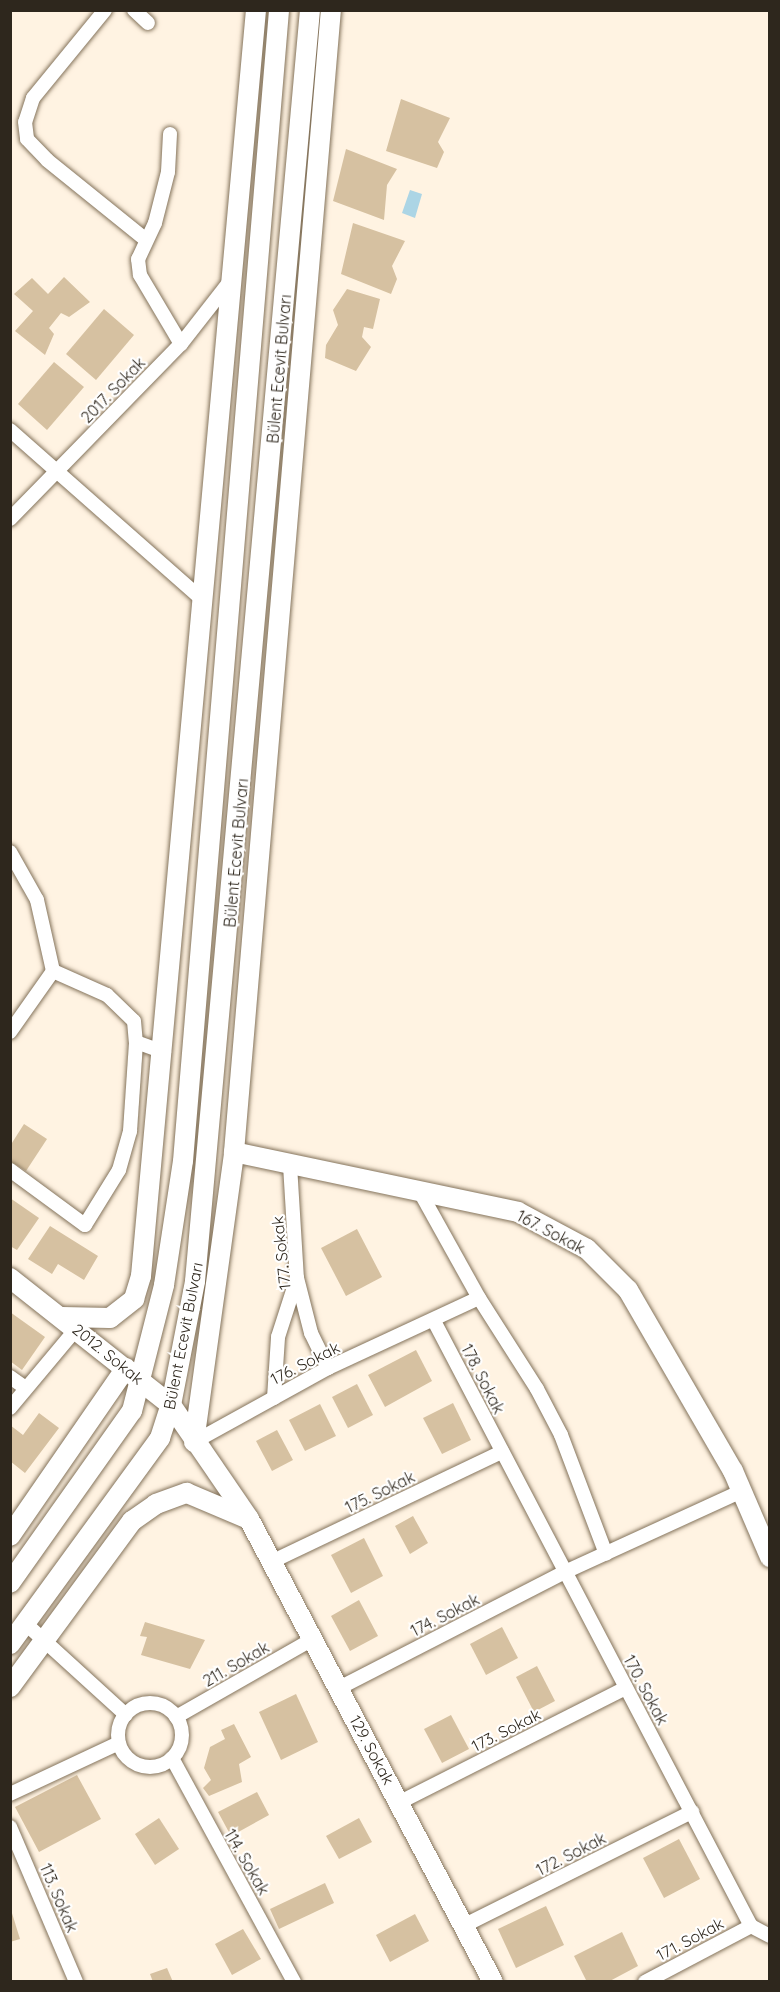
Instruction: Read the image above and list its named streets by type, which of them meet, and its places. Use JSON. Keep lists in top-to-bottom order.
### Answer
{
  "streets": {
    "street": [
      "Bülent Ecevit Bulvarı",
      "2017. Sokak",
      "167. Sokak",
      "177. Sokak",
      "2012. Sokak",
      "176. Sokak",
      "178. Sokak",
      "175. Sokak",
      "174. Sokak",
      "211. Sokak",
      "170. Sokak",
      "173. Sokak",
      "129. Sokak",
      "172. Sokak",
      "114. Sokak",
      "113. Sokak",
      "171. Sokak"
    ]
  },
  "crossings": [
    ["Bülent Ecevit Bulvarı", "2012. Sokak"],
    ["167. Sokak", "177. Sokak"],
    ["167. Sokak", "174. Sokak"],
    ["177. Sokak", "176. Sokak"],
    ["2012. Sokak", "176. Sokak"],
    ["2012. Sokak", "129. Sokak"],
    ["176. Sokak", "178. Sokak"],
    ["178. Sokak", "175. Sokak"],
    ["178. Sokak", "170. Sokak"],
    ["175. Sokak", "170. Sokak"],
    ["175. Sokak", "129. Sokak"],
    ["174. Sokak", "170. Sokak"],
    ["174. Sokak", "129. Sokak"],
    ["211. Sokak", "129. Sokak"],
    ["211. Sokak", "114. Sokak"],
    ["170. Sokak", "173. Sokak"],
    ["170. Sokak", "172. Sokak"],
    ["170. Sokak", "171. Sokak"],
    ["173. Sokak", "129. Sokak"],
    ["129. Sokak", "172. Sokak"]
  ]
}
